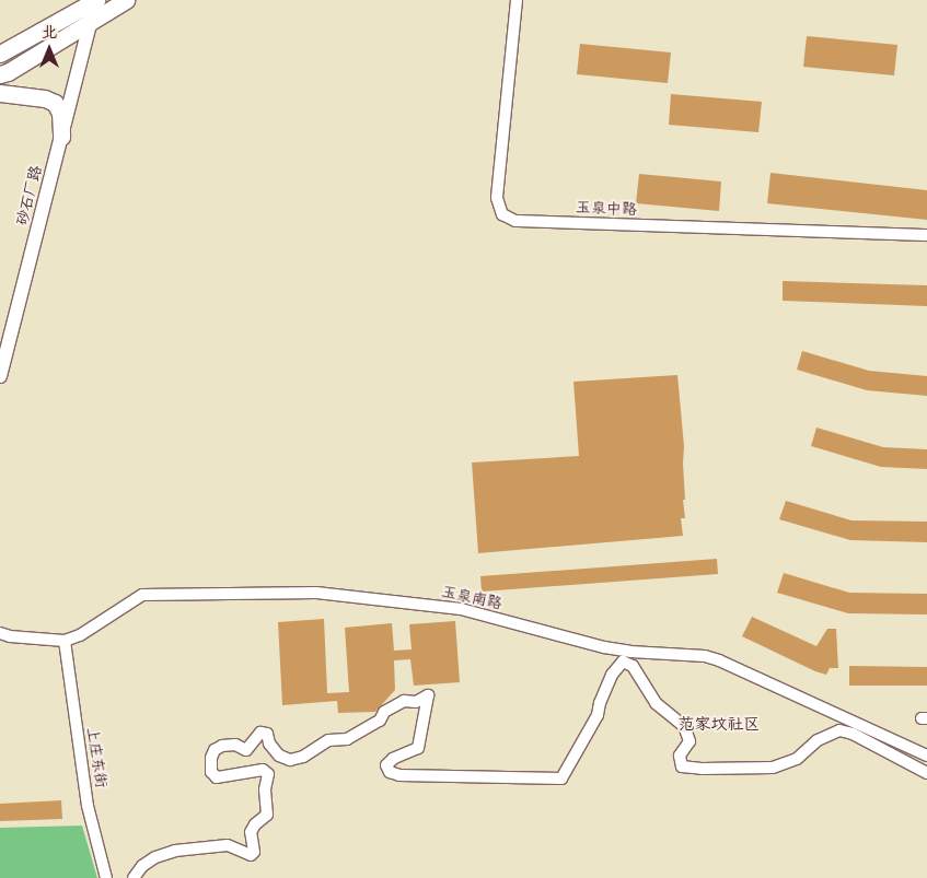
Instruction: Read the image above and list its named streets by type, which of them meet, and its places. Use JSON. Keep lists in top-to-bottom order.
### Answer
{
  "streets": {
    "street": [
      "砂石厂路",
      "玉泉中路",
      "玉泉南路",
      "上庄东街"
    ]
  },
  "crossings": [
    ["玉泉南路", "上庄东街"]
  ],
  "districts": ["范家坟社区"],
  "north": "top"
}
